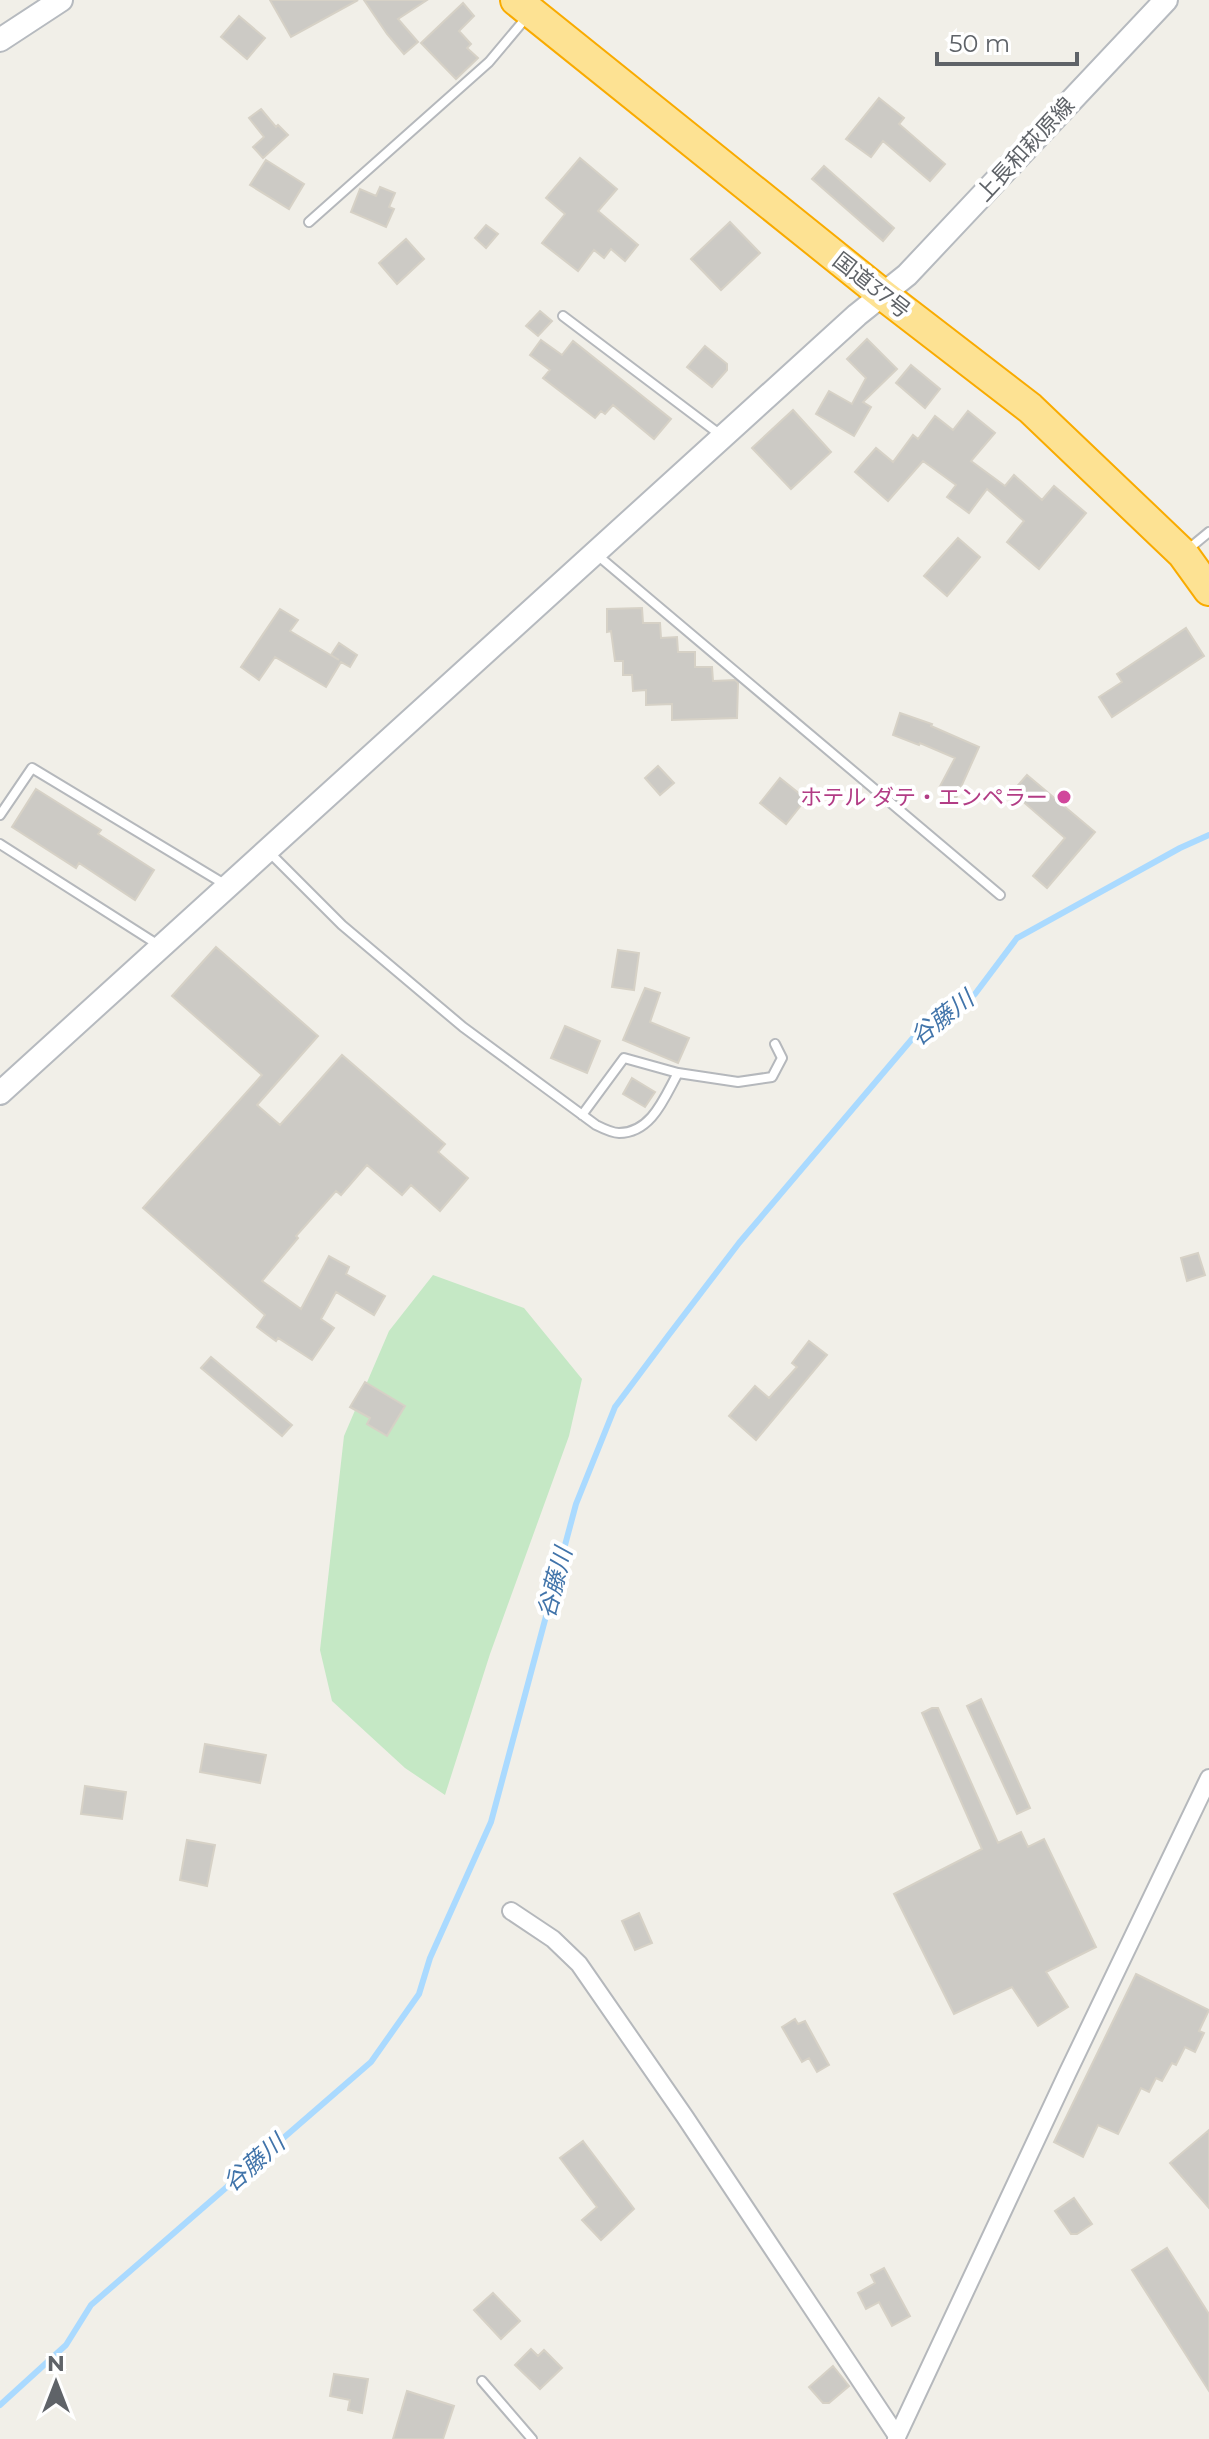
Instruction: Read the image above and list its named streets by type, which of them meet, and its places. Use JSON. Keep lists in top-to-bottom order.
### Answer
{
  "streets": {
    "highway": ["国道37号"],
    "street": ["上長和萩原線"]
  },
  "crossings": [
    ["上長和萩原線", "国道37号"]
  ],
  "water": ["谷藤川"],
  "places": ["ホテル ダテ・エンペラー"],
  "scale_bar": "50 m",
  "north": "top"
}
